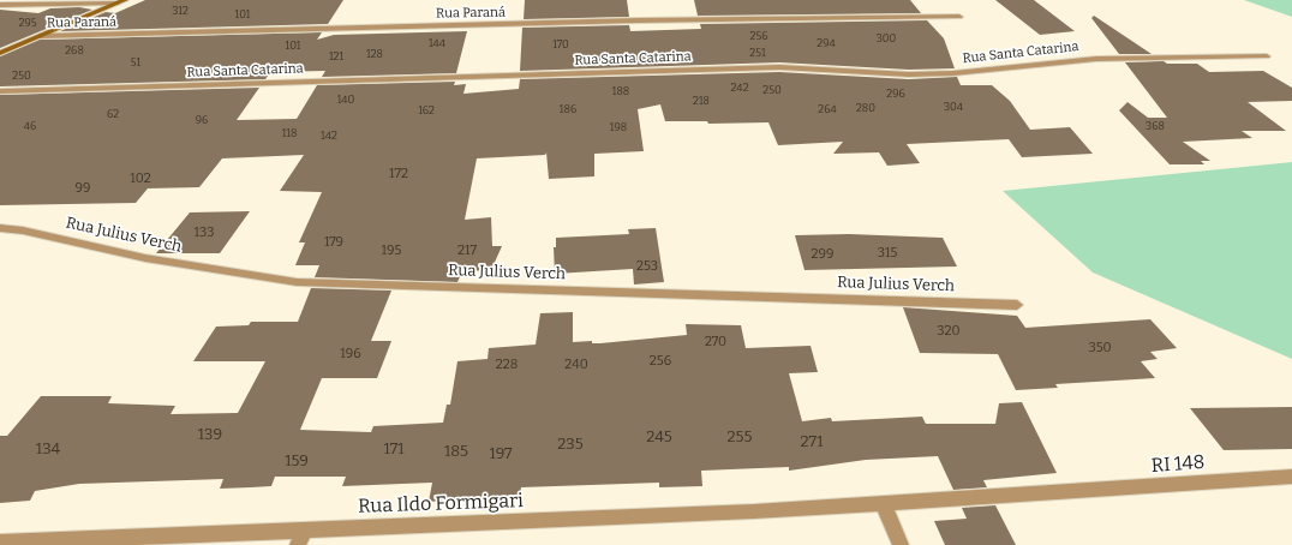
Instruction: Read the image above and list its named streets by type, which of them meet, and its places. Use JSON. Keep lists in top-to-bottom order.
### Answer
{
  "streets": {
    "street": [
      "Rua Paraná",
      "Rua Santa Catarina",
      "Rua Julius Verch",
      "RI 148",
      "Rua Ildo Formigari"
    ]
  },
  "crossings": [
    ["RI 148", "Rua Ildo Formigari"]
  ],
  "house_numbers": [
    "312",
    "101",
    "295",
    "256",
    "300",
    "144",
    "294",
    "170",
    "101",
    "268",
    "251",
    "128",
    "121",
    "51",
    "250",
    "242",
    "250",
    "188",
    "296",
    "140",
    "218",
    "304",
    "280",
    "186",
    "264",
    "162",
    "62",
    "96",
    "46",
    "368",
    "198",
    "118",
    "142",
    "172",
    "102",
    "99",
    "133",
    "179",
    "195",
    "217",
    "315",
    "299",
    "253",
    "320",
    "270",
    "350",
    "196",
    "256",
    "228",
    "240",
    "139",
    "245",
    "255",
    "271",
    "235",
    "134",
    "171",
    "185",
    "197",
    "159"
  ]
}
